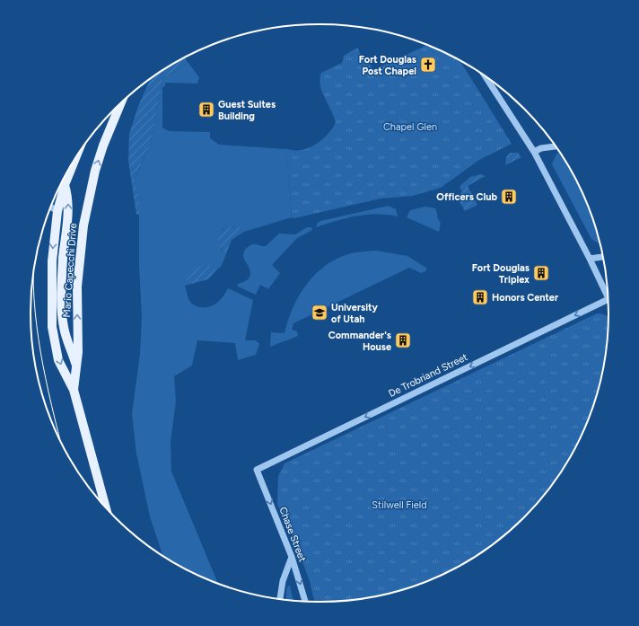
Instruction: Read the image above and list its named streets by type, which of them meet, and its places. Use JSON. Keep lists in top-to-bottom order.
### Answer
{
  "streets": {
    "main road": ["Mario Capecchi Drive"],
    "street": ["De Trobriand Street", "Chase Street"]
  },
  "crossings": [
    ["De Trobriand Street", "Chase Street"]
  ],
  "one_way": ["De Trobriand Street", "Chase Street"],
  "parks": ["Chapel Glen", "Stilwell Field"],
  "places": {
    "church": ["Fort Douglas Post Chapel"],
    "building": [
      "Guest Suites Building",
      "Officers Club",
      "Fort Douglas Triplex",
      "Honors Center",
      "Commander's House"
    ],
    "school or university": ["University of Utah"]
  }
}
